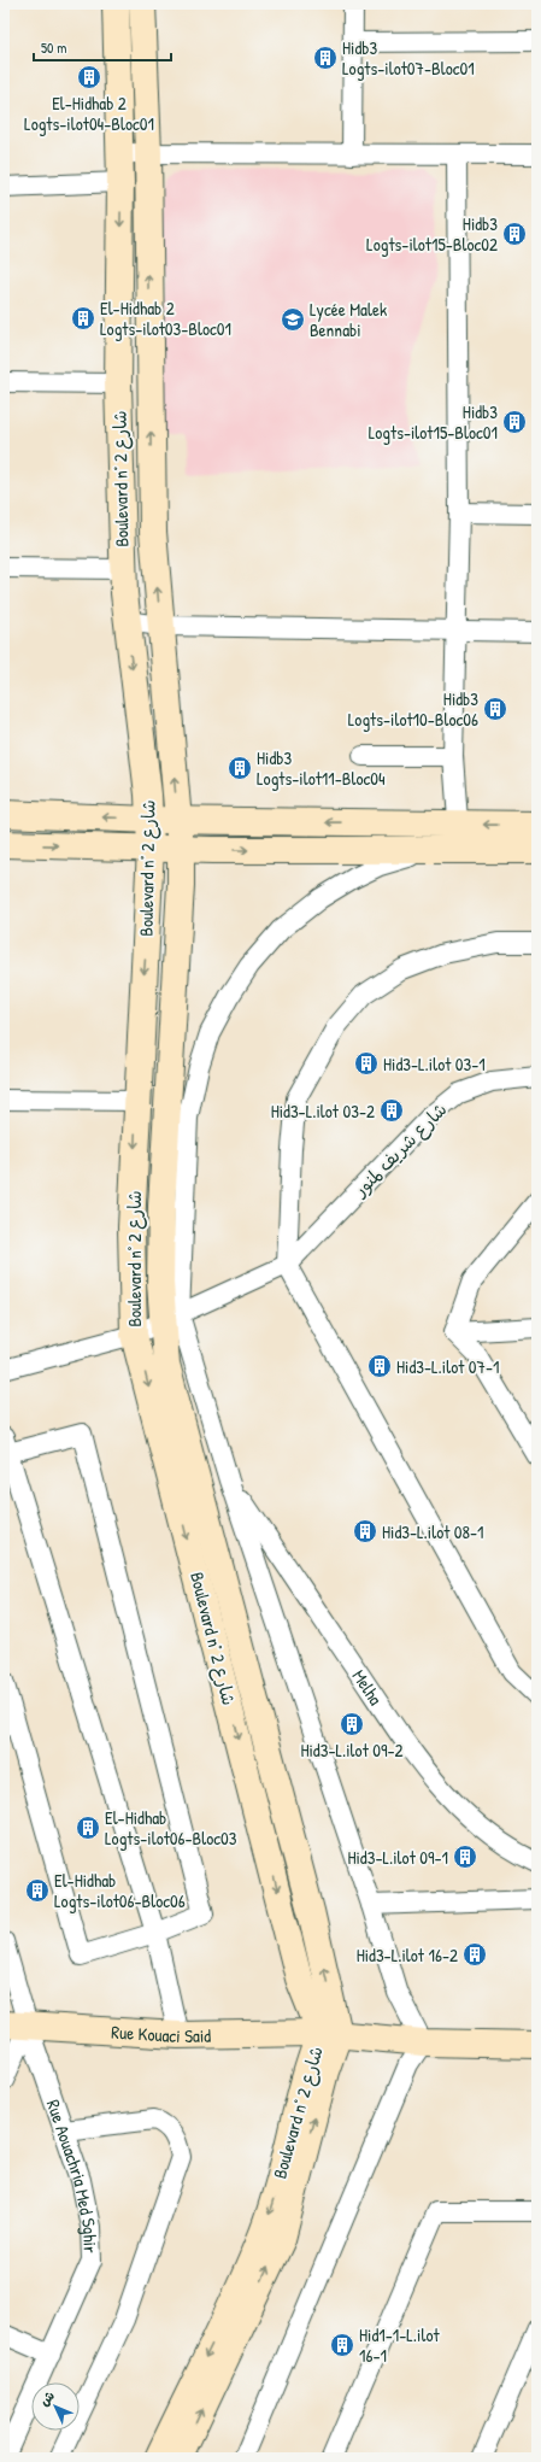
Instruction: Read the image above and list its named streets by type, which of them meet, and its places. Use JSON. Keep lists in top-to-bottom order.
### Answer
{
  "streets": {
    "main road": ["Boulevard n° شارع 2", "Rue Kouaci Said"],
    "street": ["شارع شريف لمنور", "Melha", "Rue Aouachria Med Sghir"]
  },
  "crossings": [
    ["Boulevard n° شارع 2", "Rue Kouaci Said"],
    ["Rue Kouaci Said", "Rue Aouachria Med Sghir"]
  ],
  "places": {
    "building": [
      "Hidb3 Logts-ilot07-Bloc01",
      "El-Hidhab 2 Logts-ilot04-Bloc01",
      "Hidb3 Logts-ilot15-Bloc02",
      "El-Hidhab 2 Logts-ilot03-Bloc01",
      "Hidb3 Logts-ilot15-Bloc01",
      "Hidb3 Logts-ilot10-Bloc06",
      "Hidb3 Logts-ilot11-Bloc04",
      "Hid3-L.ilot 03-1",
      "Hid3-L.ilot 03-2",
      "Hid3-L.ilot 07-1",
      "Hid3-L.ilot 08-1",
      "Hid3-L.ilot 09-2",
      "El-Hidhab Logts-ilot06-Bloc03",
      "Hid3-L.ilot 09-1",
      "El-Hidhab Logts-ilot06-Bloc06",
      "Hid3-L.ilot 16-2",
      "Hid1-1-L.ilot 16-1"
    ],
    "school or university": ["Lycée Malek Bennabi"]
  },
  "scale_bar": "50 m",
  "north": "top left"
}
